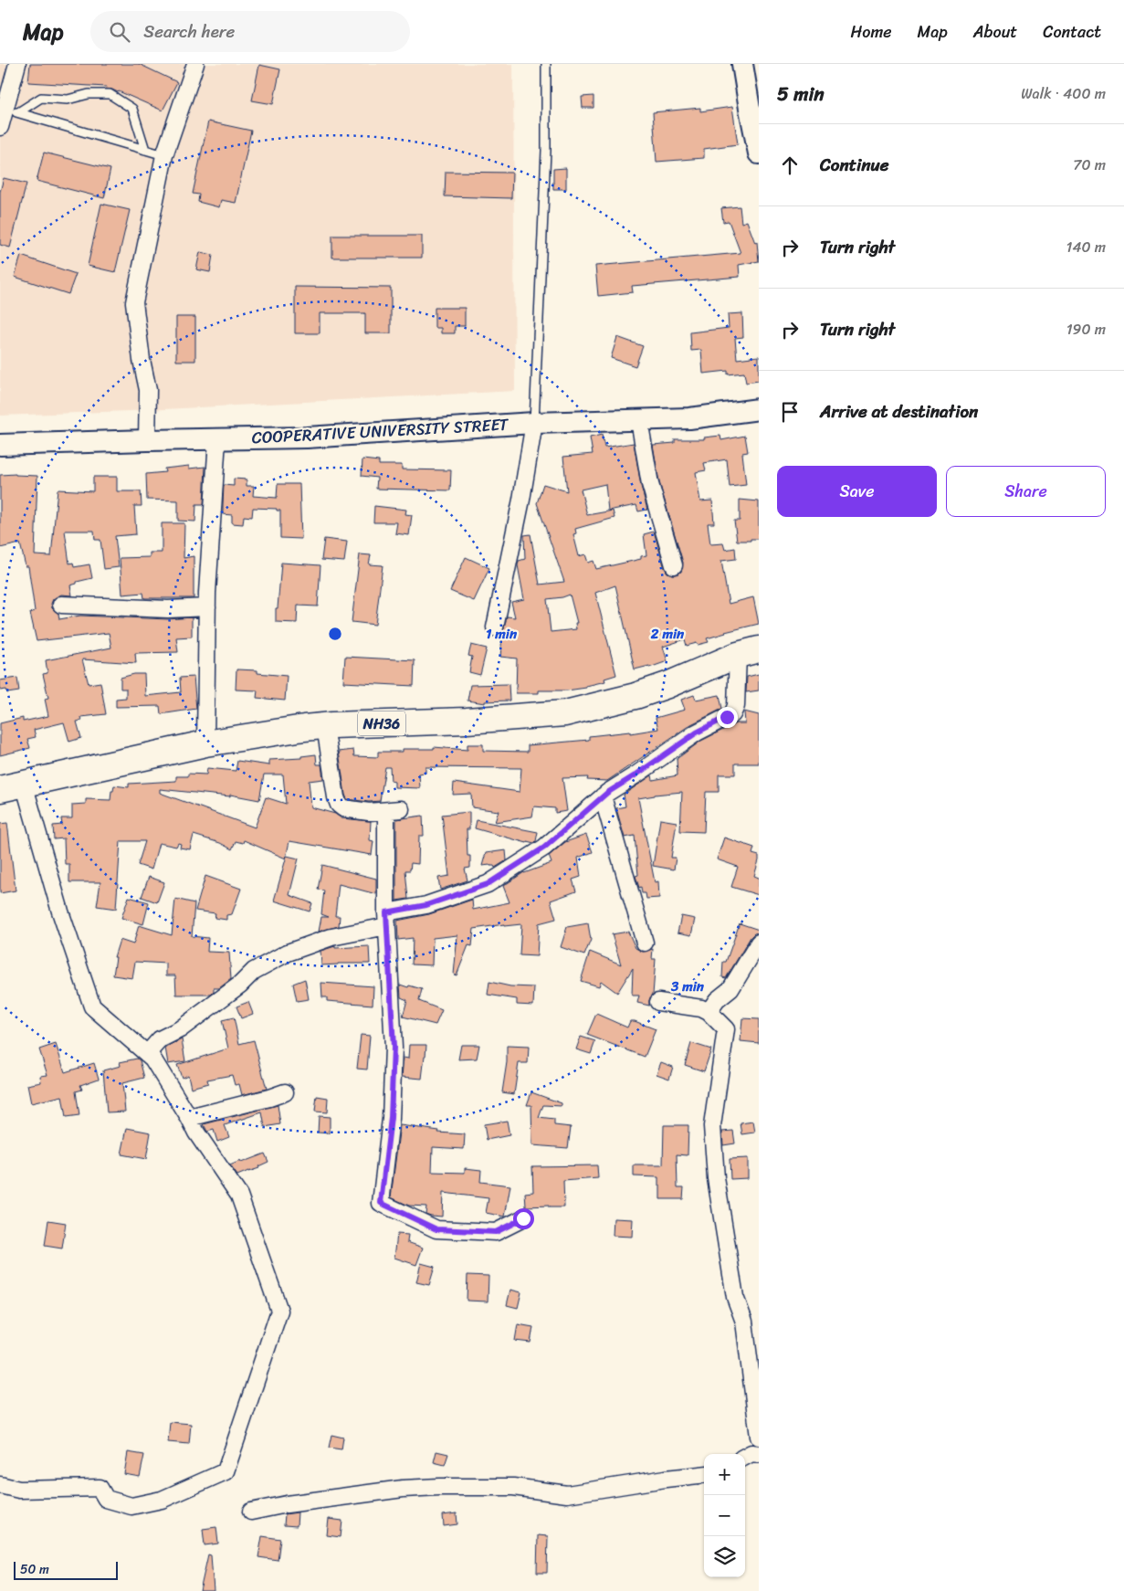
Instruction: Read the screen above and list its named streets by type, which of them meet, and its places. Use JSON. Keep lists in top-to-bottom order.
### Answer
{
  "streets": {
    "highway": ["NH36"],
    "street": ["COOPERATIVE UNIVERSITY STREET"]
  },
  "scale_bar": "50 m",
  "page": {
    "header": "Map",
    "search": "Search here",
    "nav": [
      "Home",
      "Map",
      "About",
      "Contact"
    ],
    "heading": ["5 min", "Walk · 400 m"],
    "list": [
      ["Continue", "70 m"],
      ["Turn right", "140 m"],
      ["Turn right", "190 m"],
      "Arrive at destination"
    ],
    "buttons": ["Save", "Share"],
    "map_buttons": ["+", "−"],
    "scale": "50 m"
  },
  "rings": ["1 min", "2 min", "3 min"]
}
